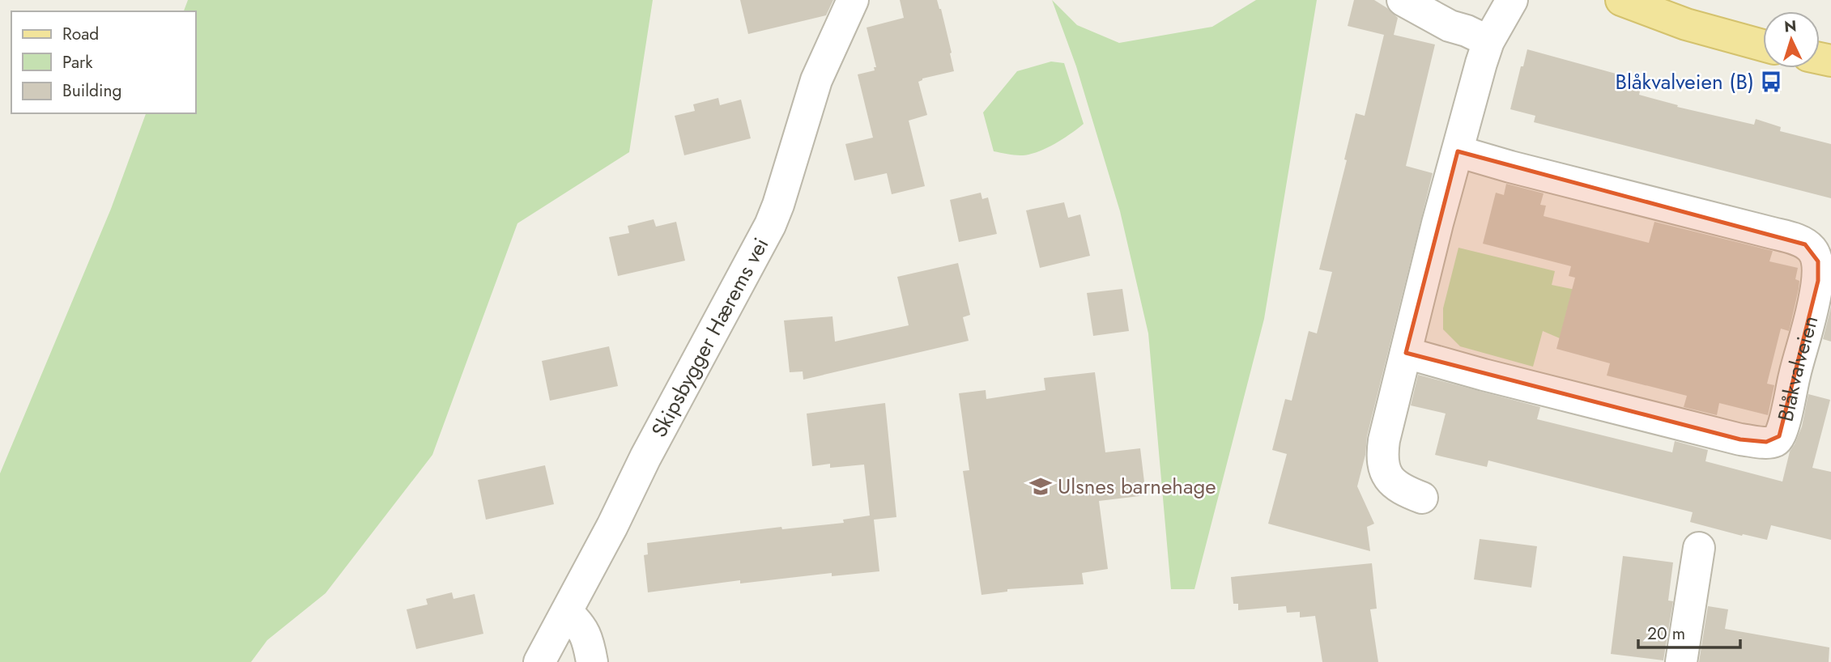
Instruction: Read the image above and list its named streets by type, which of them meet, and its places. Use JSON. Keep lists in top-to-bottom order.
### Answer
{
  "streets": {
    "street": ["Skipsbygger Hærems vei", "Blåkvalveien"]
  },
  "places": {
    "bus stop": ["Blåkvalveien (B)"],
    "school or university": ["Ulsnes barnehage"]
  },
  "legend": ["Road", "Park", "Building"],
  "scale_bar": "20 m",
  "north": "top"
}
